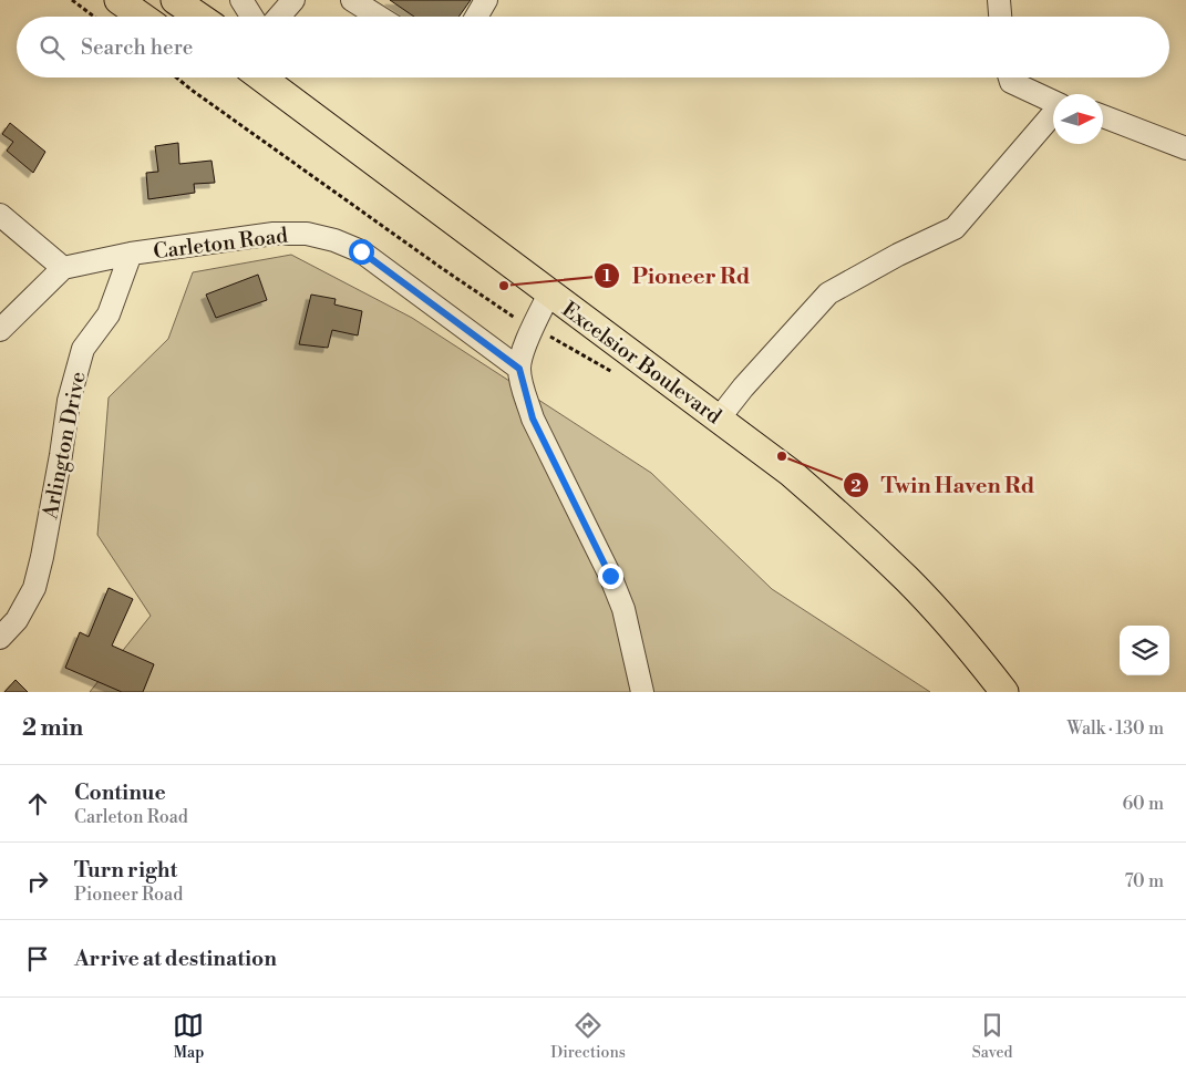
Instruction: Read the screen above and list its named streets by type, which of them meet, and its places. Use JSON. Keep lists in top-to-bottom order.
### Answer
{
  "streets": {
    "main road": ["Excelsior Boulevard"],
    "street": ["Carleton Road", "Arlington Drive"]
  },
  "crossings": [
    ["Carleton Road", "Arlington Drive"]
  ],
  "places": ["Pioneer Rd", "Twin Haven Rd"],
  "north": "right",
  "page": {
    "search": "Search here",
    "heading": ["2 min", "Walk · 130 m"],
    "list": [
      ["Continue", "Carleton Road", "60 m"],
      ["Turn right", "Pioneer Road", "70 m"],
      "Arrive at destination"
    ],
    "nav": ["Map", "Directions", "Saved"]
  }
}
